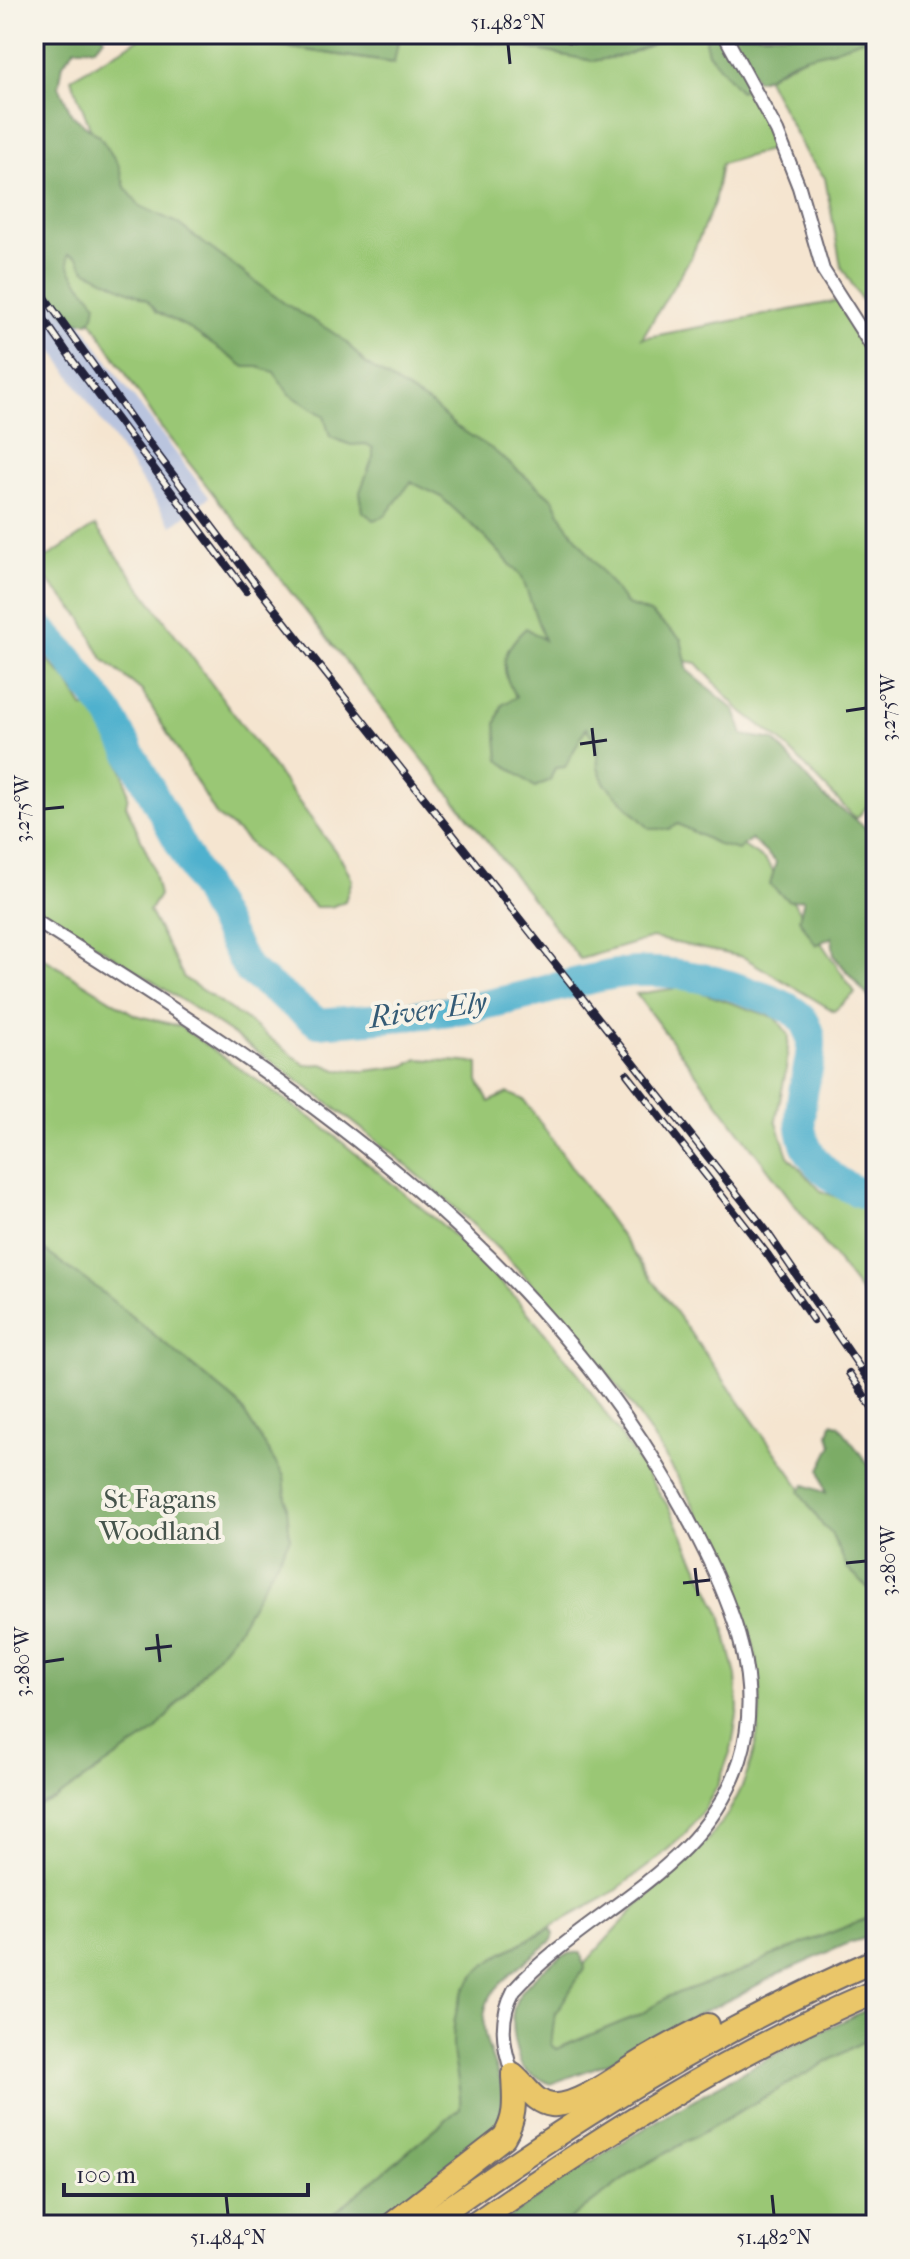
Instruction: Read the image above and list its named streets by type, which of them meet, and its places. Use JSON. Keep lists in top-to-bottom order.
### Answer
{
  "water": ["River Ely"],
  "parks": ["St Fagans Woodland"],
  "scale_bar": "100 m",
  "coordinates": [
    "51.482°N",
    "3.275°W",
    "3.280°W",
    "51.484°N"
  ]
}
